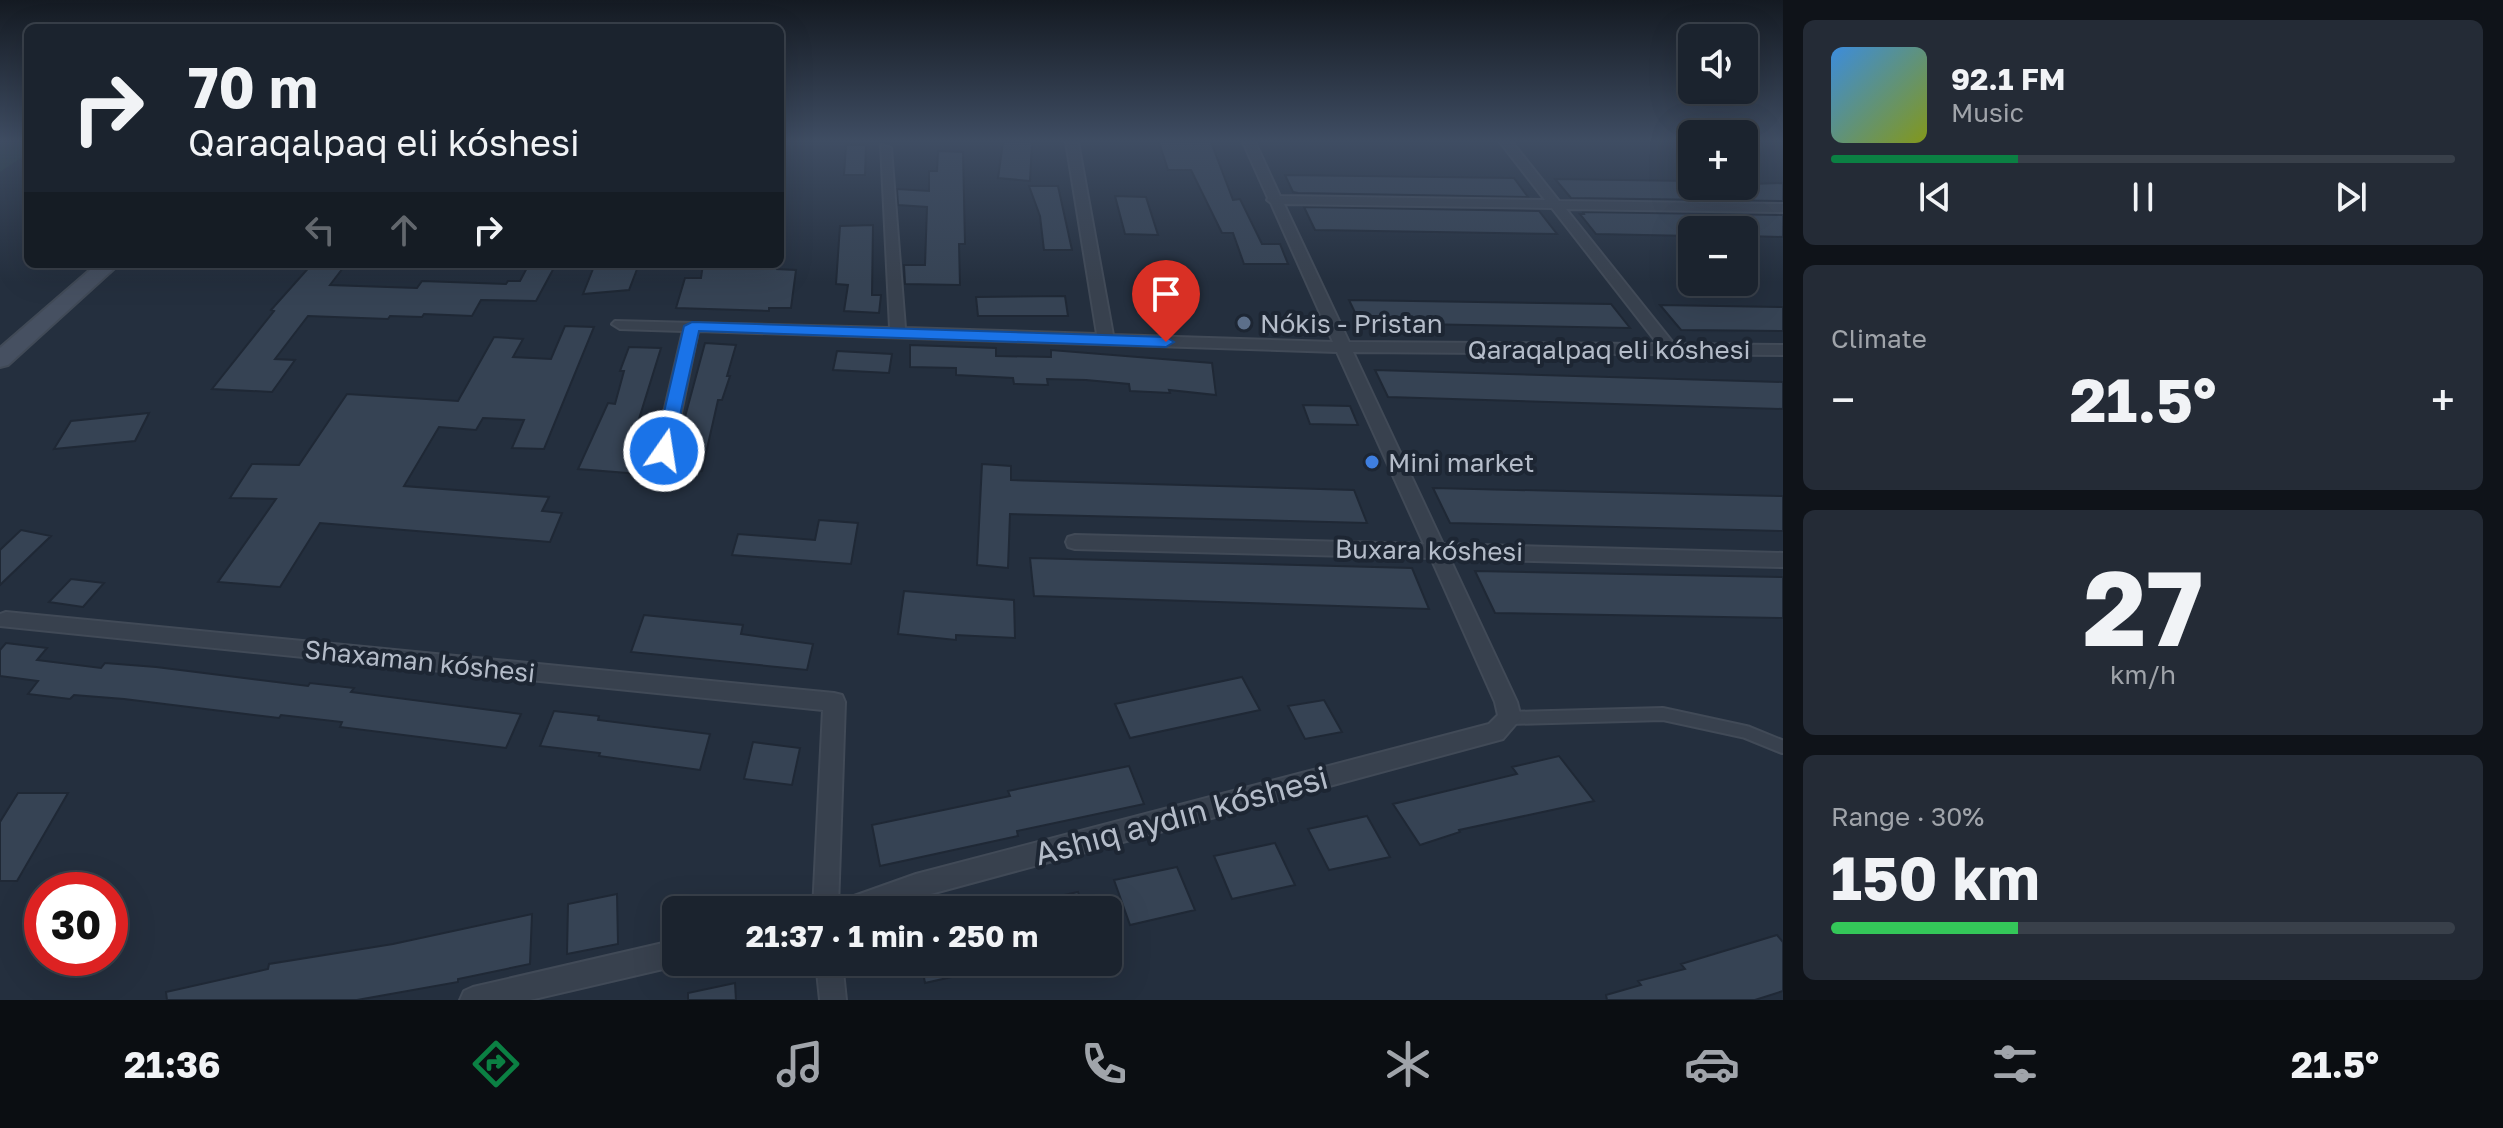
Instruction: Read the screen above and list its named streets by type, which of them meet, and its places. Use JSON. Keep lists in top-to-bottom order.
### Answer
{
  "streets": {
    "street": [
      "Qaraqalpaq eli kóshesi",
      "Buxara kóshesi",
      "Shaxaman kóshesi",
      "Ashıq aydın kóshesi"
    ]
  },
  "places": ["Nókis - Pristan", "Mini market"],
  "page": {
    "map_buttons": ["+", "−"],
    "turn": ["70 m", "Qaraqalpaq eli kóshesi"],
    "song": ["92.1 FM", "Music"],
    "tile": [
      "Climate",
      ["27", "km/h"],
      ["Range · 30%", "150 km"]
    ],
    "heat": ["−", "21.5°", "+"],
    "limit": "30",
    "trip": "21:37 · 1 min · 250 m",
    "tabs": ["21:36", "21.5°"]
  }
}
